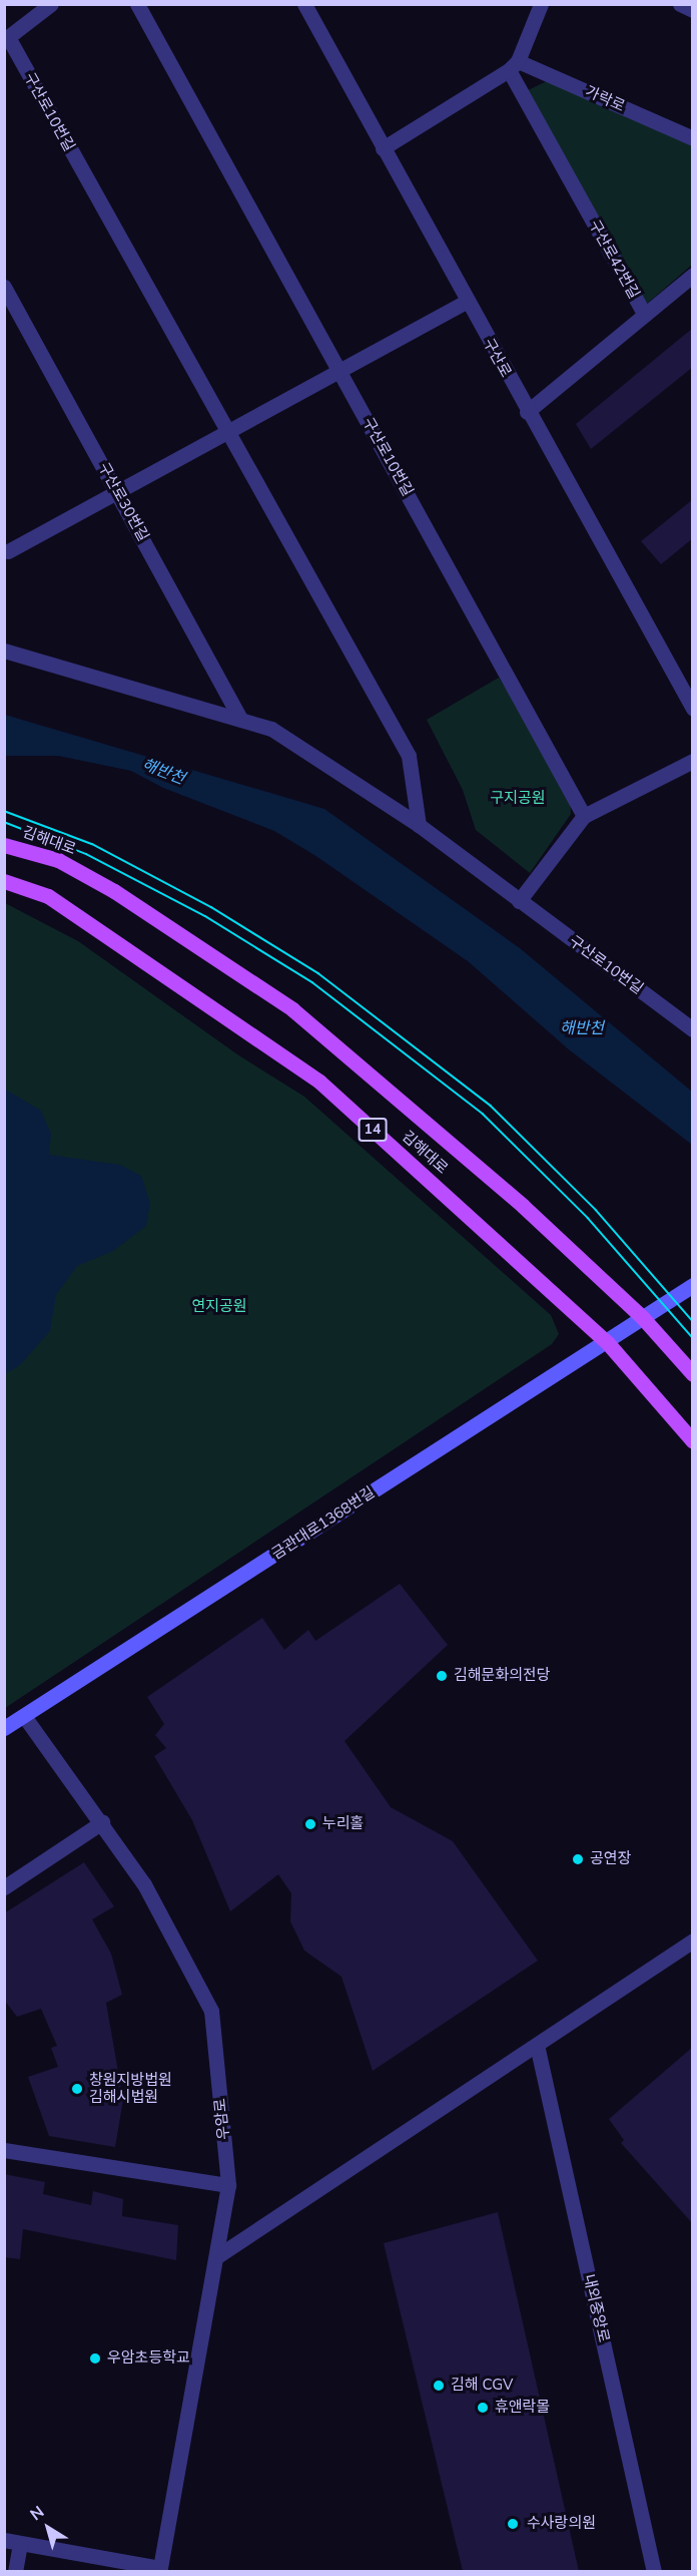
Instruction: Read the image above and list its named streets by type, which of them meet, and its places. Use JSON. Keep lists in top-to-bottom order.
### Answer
{
  "streets": {
    "main road": ["김해대로", "14", "금관대로1368번길"],
    "street": [
      "가락로",
      "구산로10번길",
      "구산로42번길",
      "구산로",
      "구산로30번길",
      "우암로",
      "내외중앙로"
    ]
  },
  "crossings": [
    ["가락로", "구산로42번길"],
    ["구산로10번길", "구산로30번길"],
    ["구산로42번길", "구산로"],
    ["김해대로", "금관대로1368번길"],
    ["금관대로1368번길", "우암로"]
  ],
  "water": ["해반천"],
  "parks": ["구지공원", "연지공원"],
  "places": [
    "김해문화의전당",
    "누리홀",
    "공연장",
    "창원지방법원 김해시법원",
    "우암초등학교",
    "김해 CGV",
    "휴앤락몰",
    "수사랑의원"
  ],
  "north": "top left"
}
